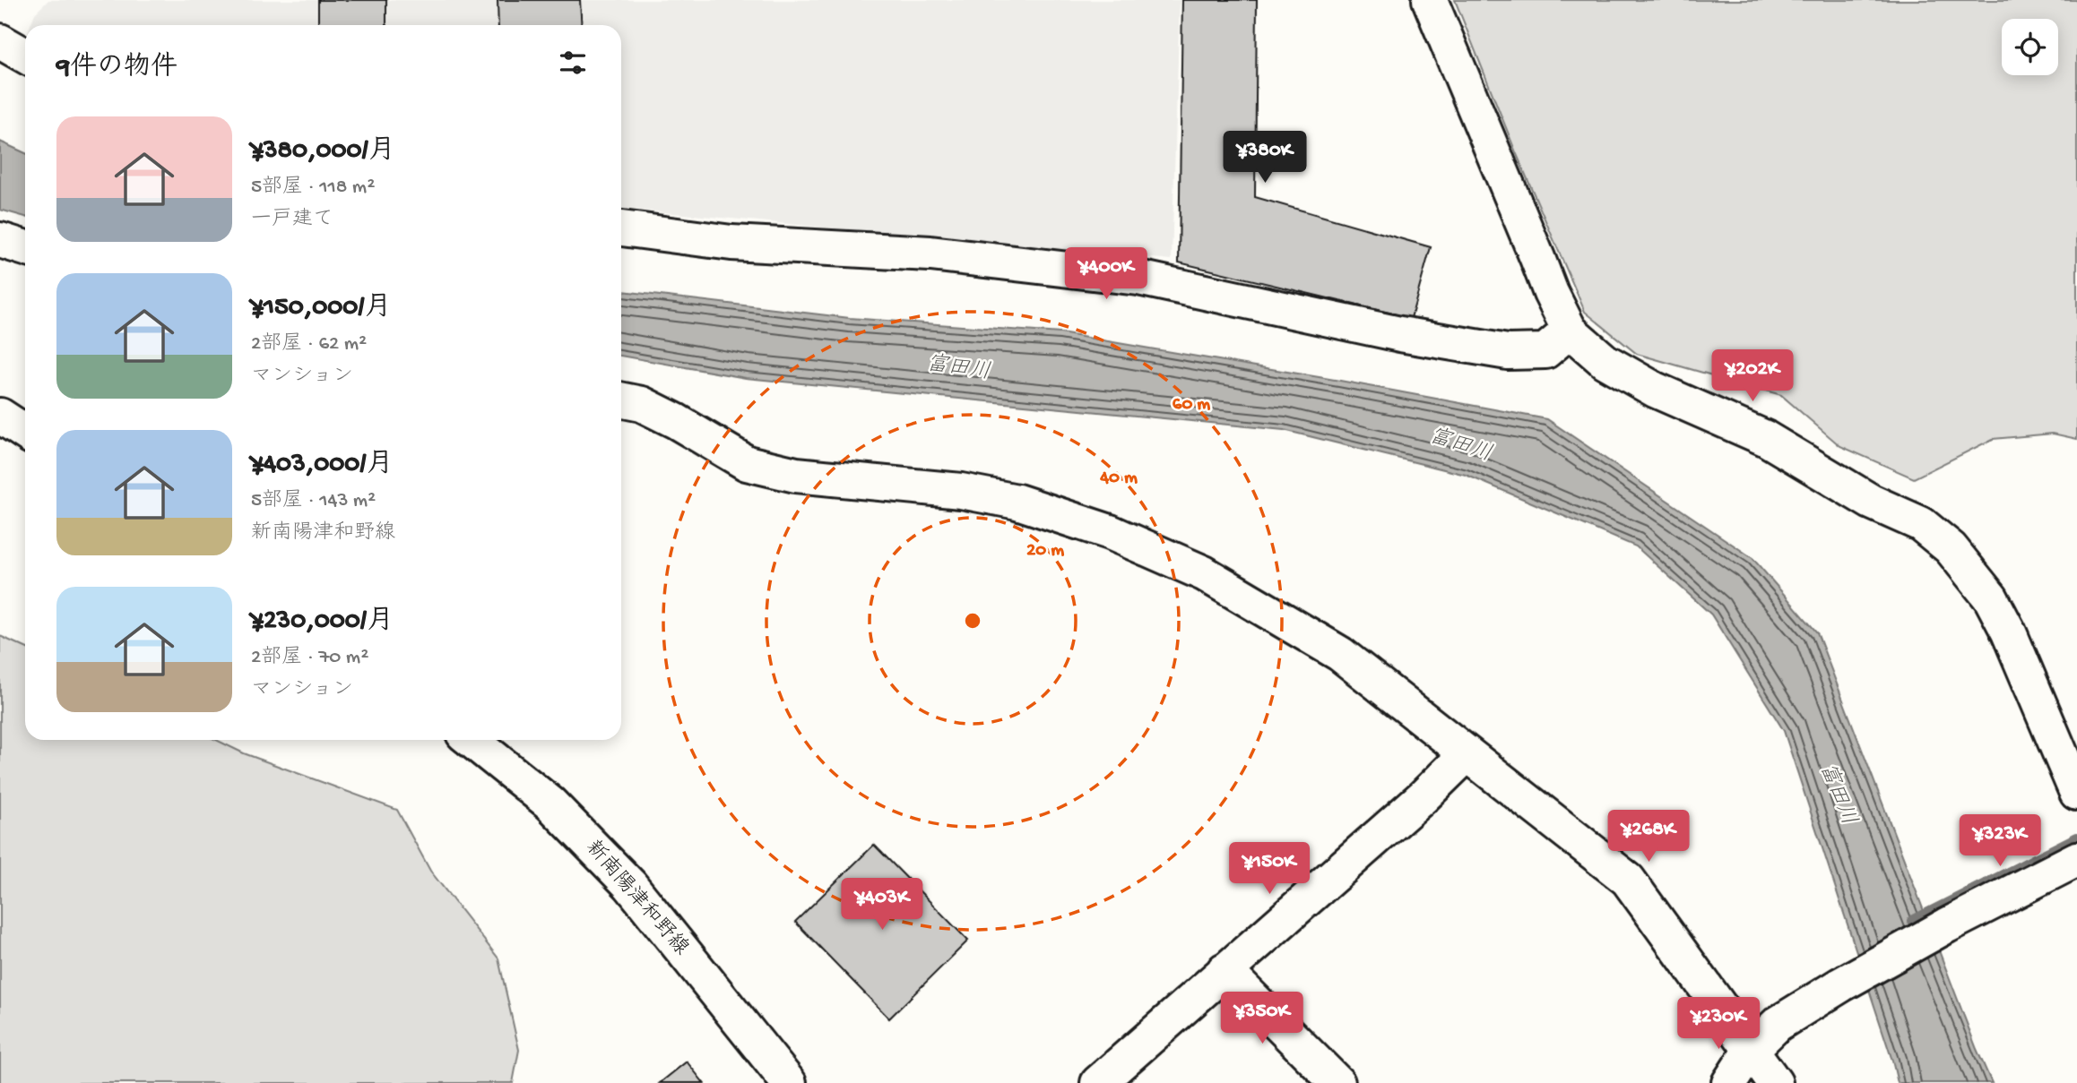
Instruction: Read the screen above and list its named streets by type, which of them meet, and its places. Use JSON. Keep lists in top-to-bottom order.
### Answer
{
  "streets": {
    "street": ["新南陽津和野線"]
  },
  "water": ["富田川"],
  "page": {
    "heading": "9件の物件",
    "list": [
      {
        "name": "¥380,000/月",
        "note": "5部屋 · 118 m² · 一戸建て"
      },
      {
        "name": "¥150,000/月",
        "note": "2部屋 · 62 m² · マンション"
      },
      {
        "name": "¥403,000/月",
        "note": "5部屋 · 143 m² · 新南陽津和野線"
      },
      {
        "name": "¥230,000/月",
        "note": "2部屋 · 70 m² · マンション"
      }
    ],
    "price": [
      "¥380K",
      "¥400K",
      "¥202K",
      "¥268K",
      "¥323K",
      "¥150K",
      "¥403K",
      "¥350K",
      "¥230K"
    ]
  },
  "rings": ["60 m", "40 m", "20 m"]
}
